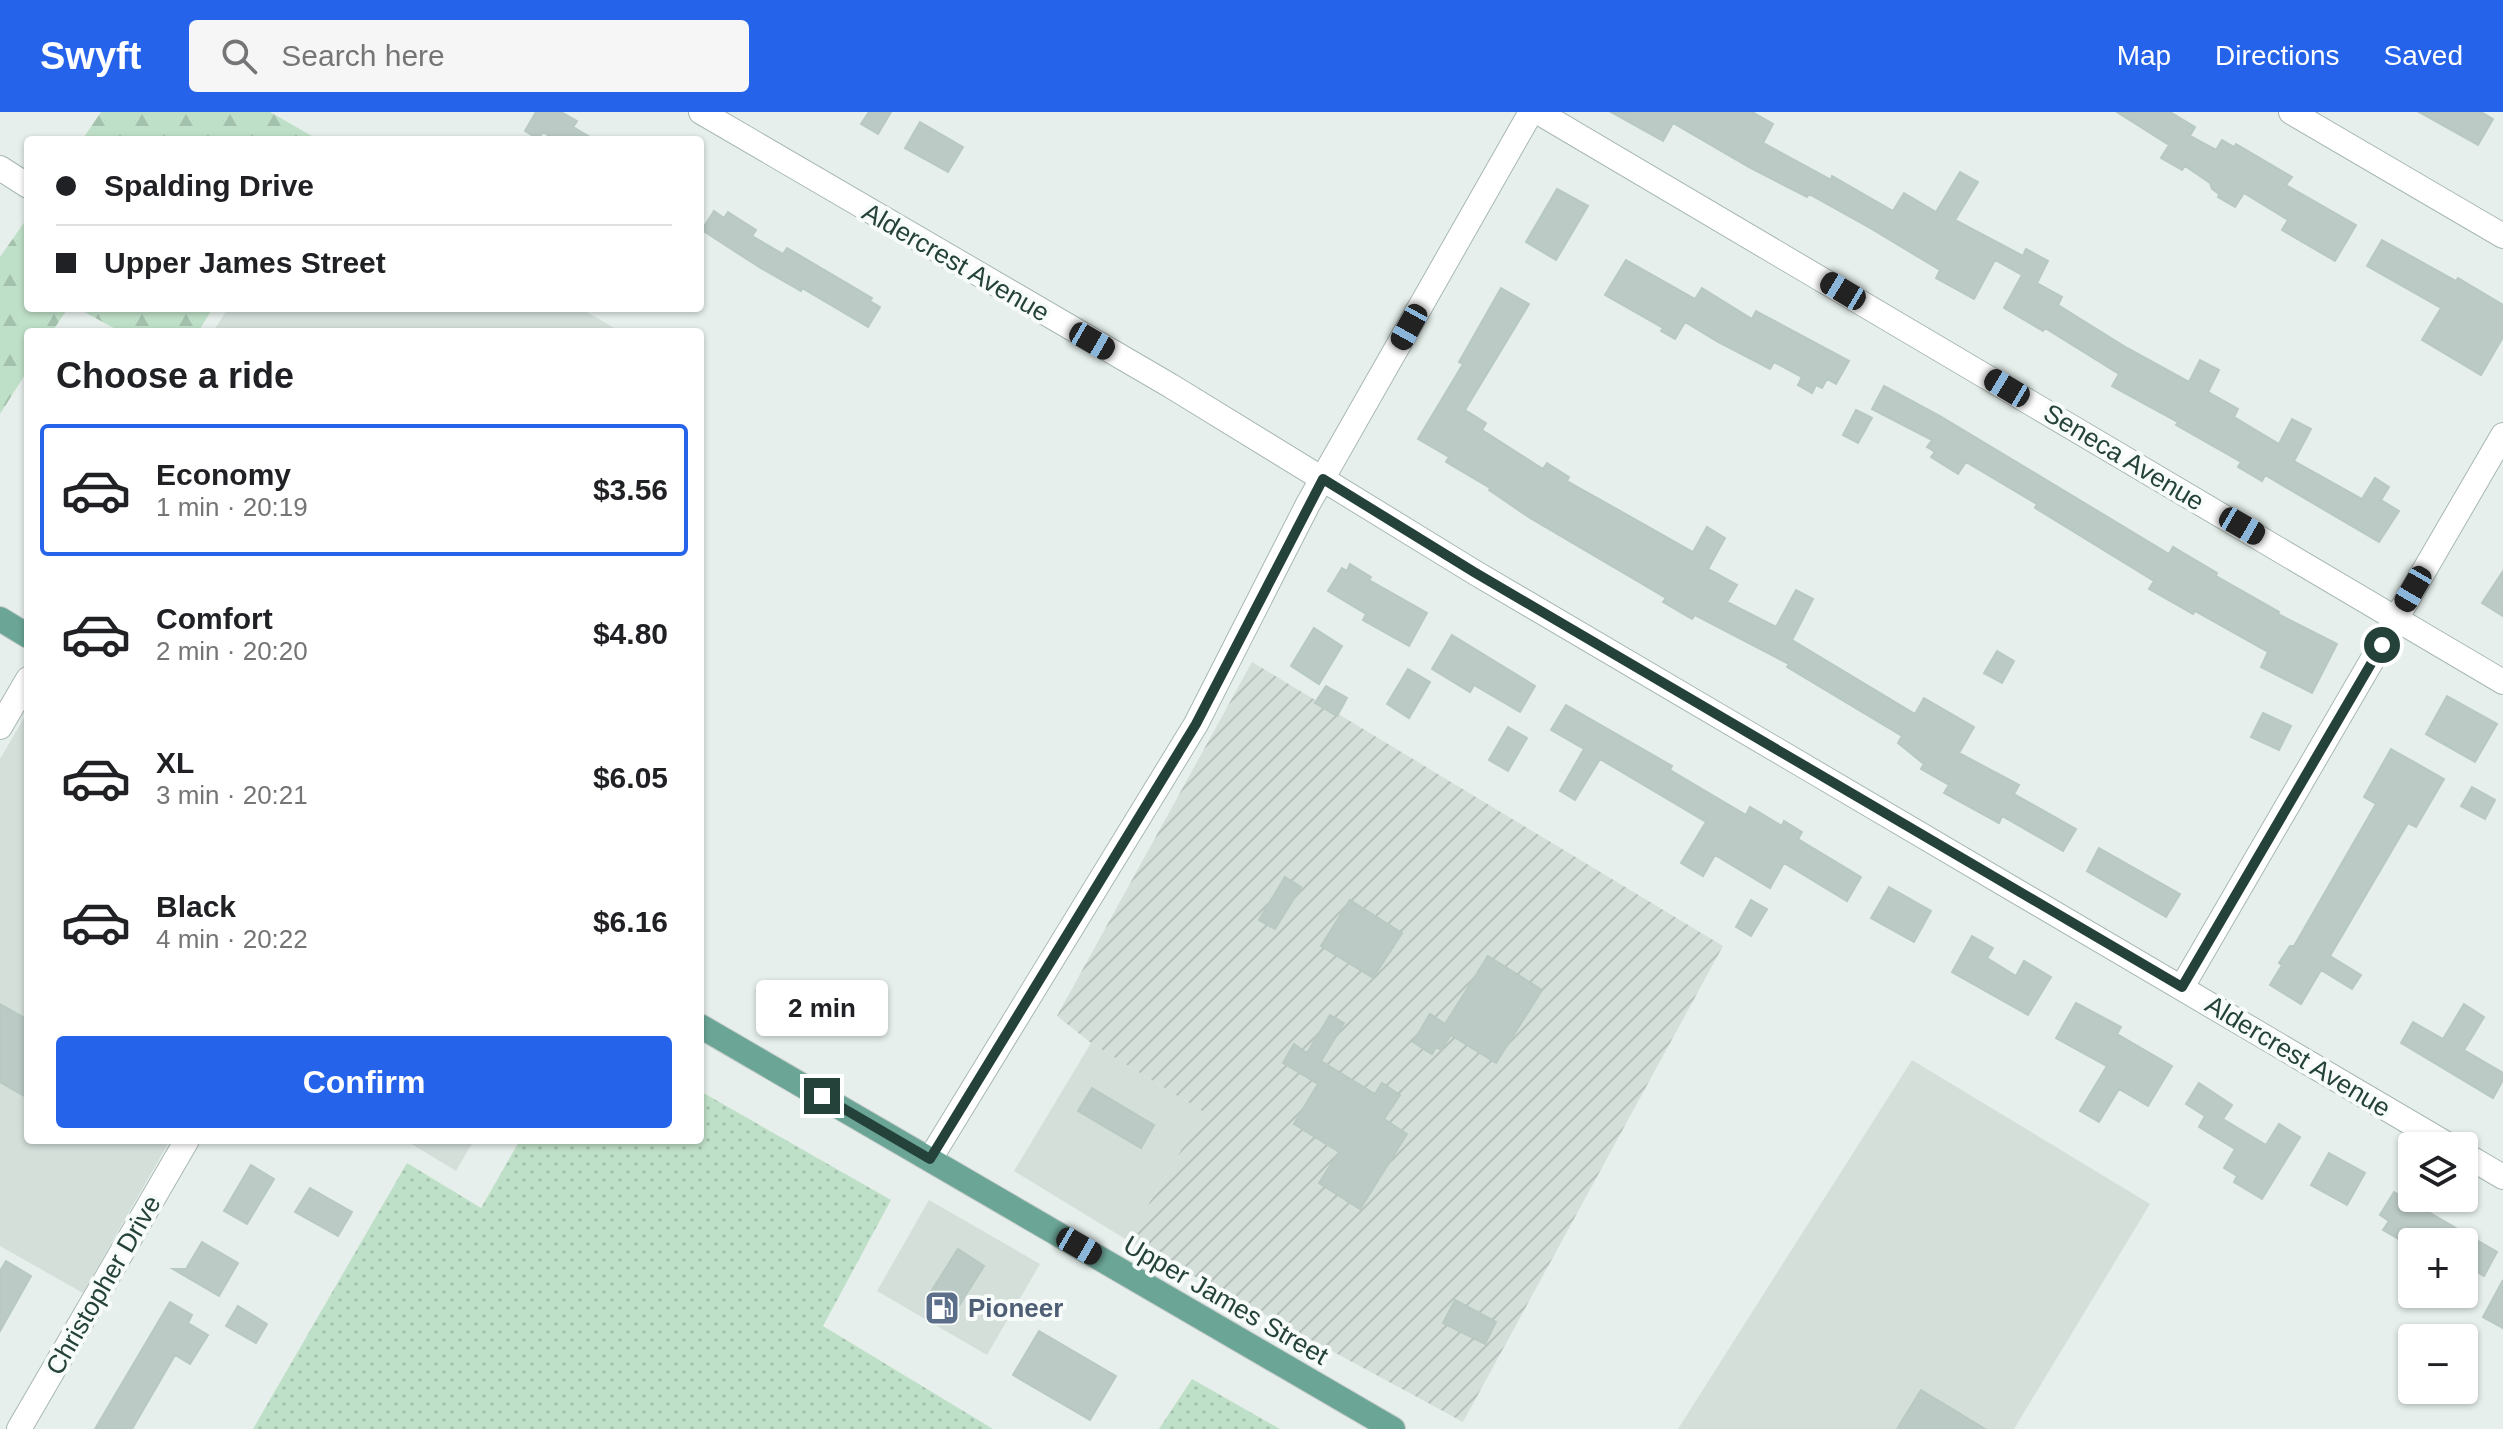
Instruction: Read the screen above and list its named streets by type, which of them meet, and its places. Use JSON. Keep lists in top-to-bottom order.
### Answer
{
  "streets": {
    "main road": ["Upper James Street"],
    "street": ["Aldercrest Avenue", "Seneca Avenue", "Christopher Drive"]
  },
  "places": {
    "fuel station": ["Pioneer"]
  },
  "page": {
    "header": "Swyft",
    "search": "Search here",
    "nav": ["Map", "Directions", "Saved"],
    "banner": ["Spalding Drive", "Upper James Street"],
    "heading": "Choose a ride",
    "list": [
      {
        "name": "Economy",
        "note": "1 min · 20:19",
        "value": "$3.56"
      },
      {
        "name": "Comfort",
        "note": "2 min · 20:20",
        "value": "$4.80"
      },
      {
        "name": "XL",
        "note": "3 min · 20:21",
        "value": "$6.05"
      },
      {
        "name": "Black",
        "note": "4 min · 20:22",
        "value": "$6.16"
      }
    ],
    "bubble": "2 min",
    "buttons": "Confirm",
    "map_buttons": ["+", "−"]
  }
}
